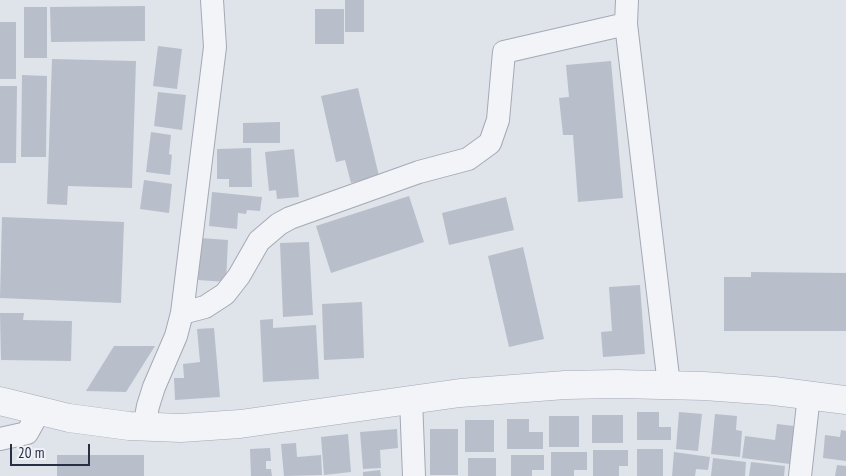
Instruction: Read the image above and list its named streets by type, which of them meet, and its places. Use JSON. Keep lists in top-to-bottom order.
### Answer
{
  "scale_bar": "20 m"
}
